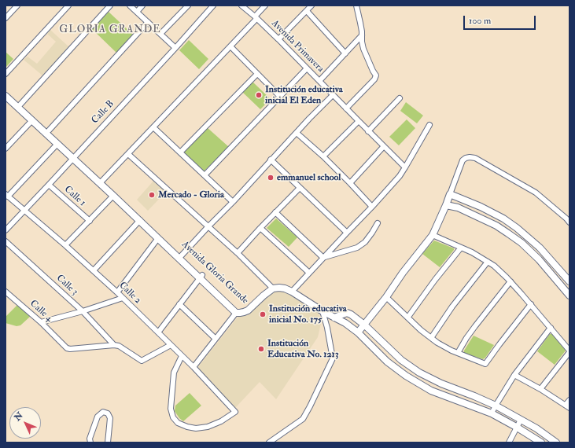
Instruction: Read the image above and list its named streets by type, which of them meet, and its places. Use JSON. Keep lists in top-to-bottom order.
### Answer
{
  "streets": {
    "street": [
      "Avenida Primavera",
      "Calle B",
      "Calle 1",
      "Avenida Gloria Grande",
      "Calle 3",
      "Calle 2",
      "Calle 4"
    ]
  },
  "crossings": [
    ["Calle B", "Calle 1"],
    ["Calle B", "Avenida Gloria Grande"],
    ["Calle B", "Calle 2"],
    ["Calle 3", "Calle 4"]
  ],
  "districts": ["GLORIA GRANDE"],
  "places": [
    "Institución educativa inicial El Eden",
    "emmanuel school",
    "Mercado - Gloria",
    "Institución educativa inicial No. 175",
    "Institución Educativa No. 1213"
  ],
  "scale_bar": "100 m",
  "north": "top left"
}
